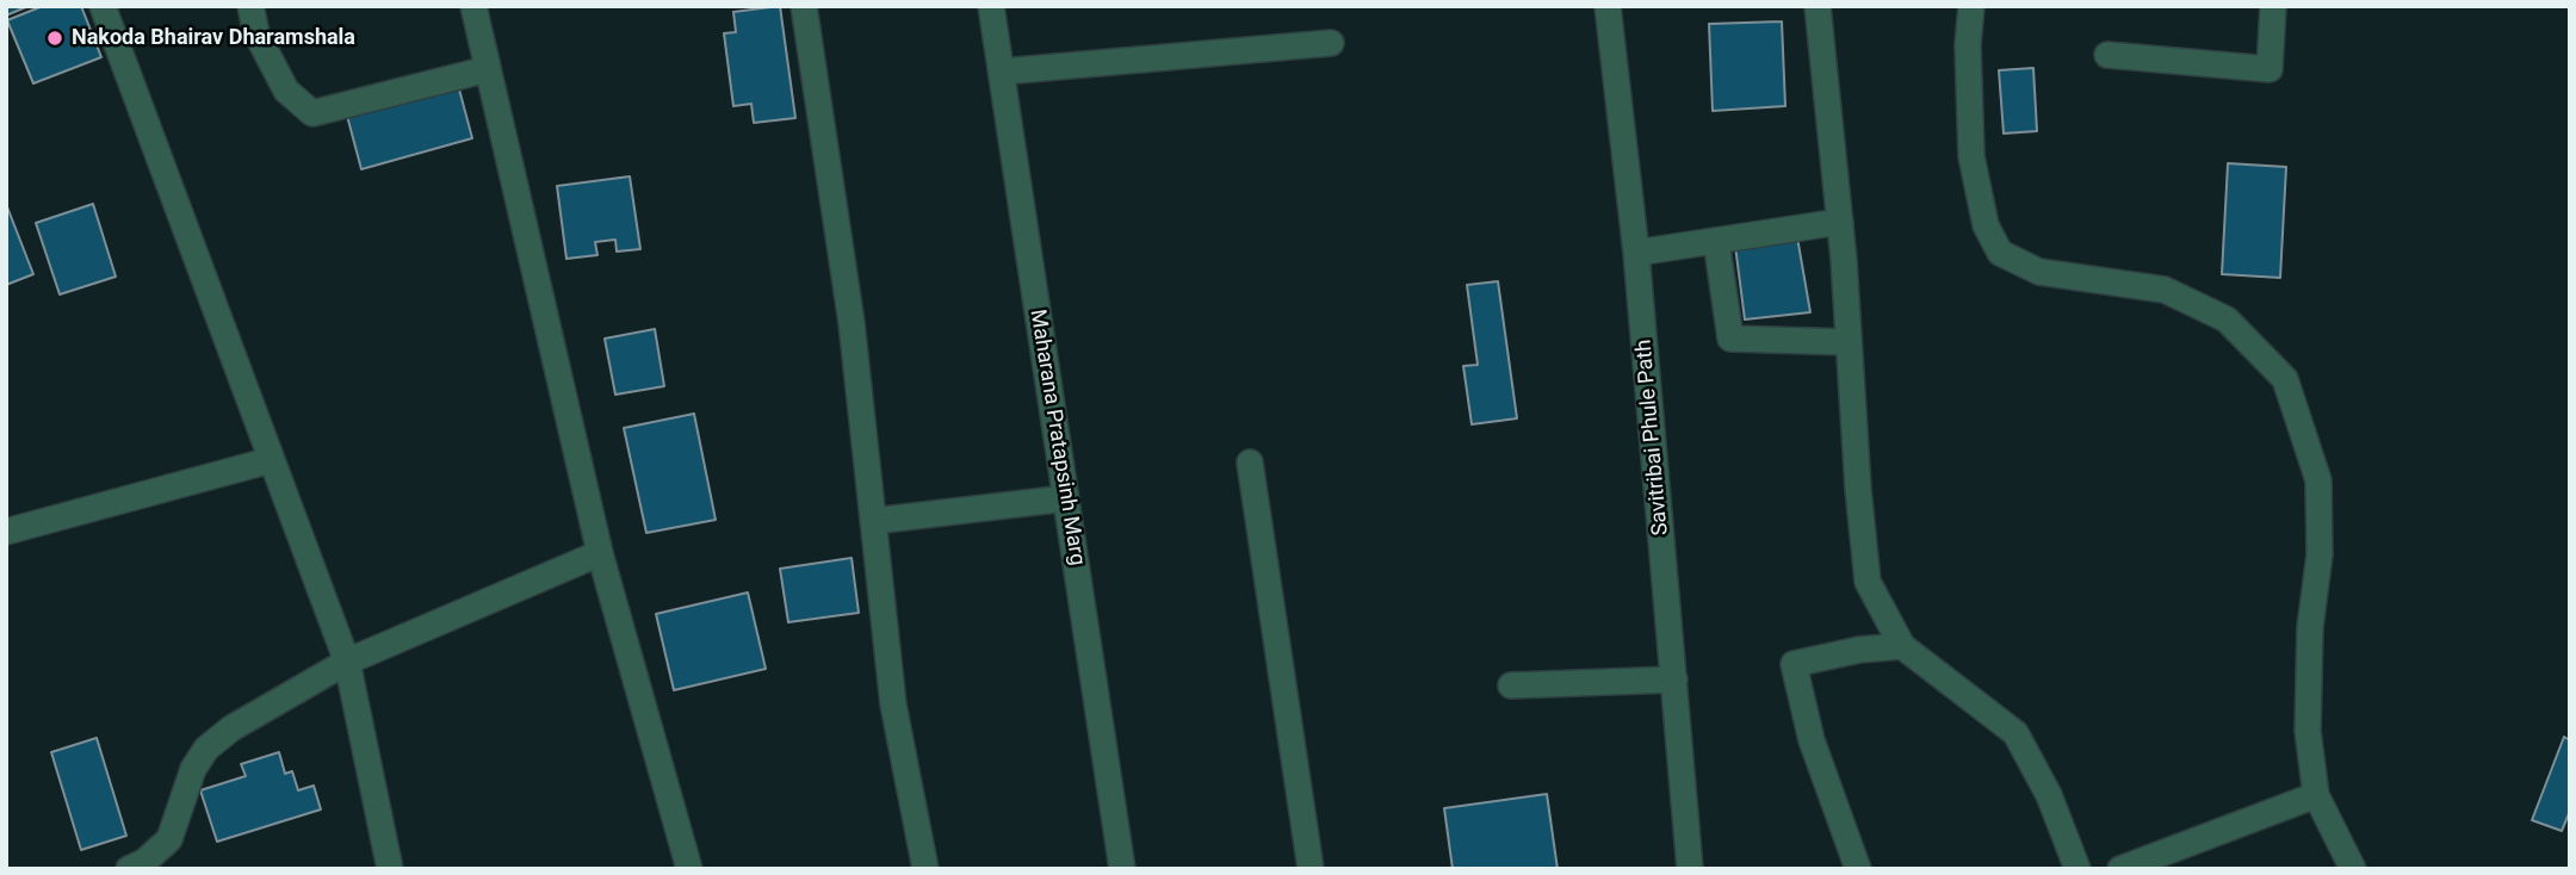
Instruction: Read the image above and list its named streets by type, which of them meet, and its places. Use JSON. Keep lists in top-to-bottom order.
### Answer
{
  "streets": {
    "street": ["Maharana Pratapsinh Marg", "Savitribai Phule Path"]
  },
  "places": ["Nakoda Bhairav Dharamshala"]
}
